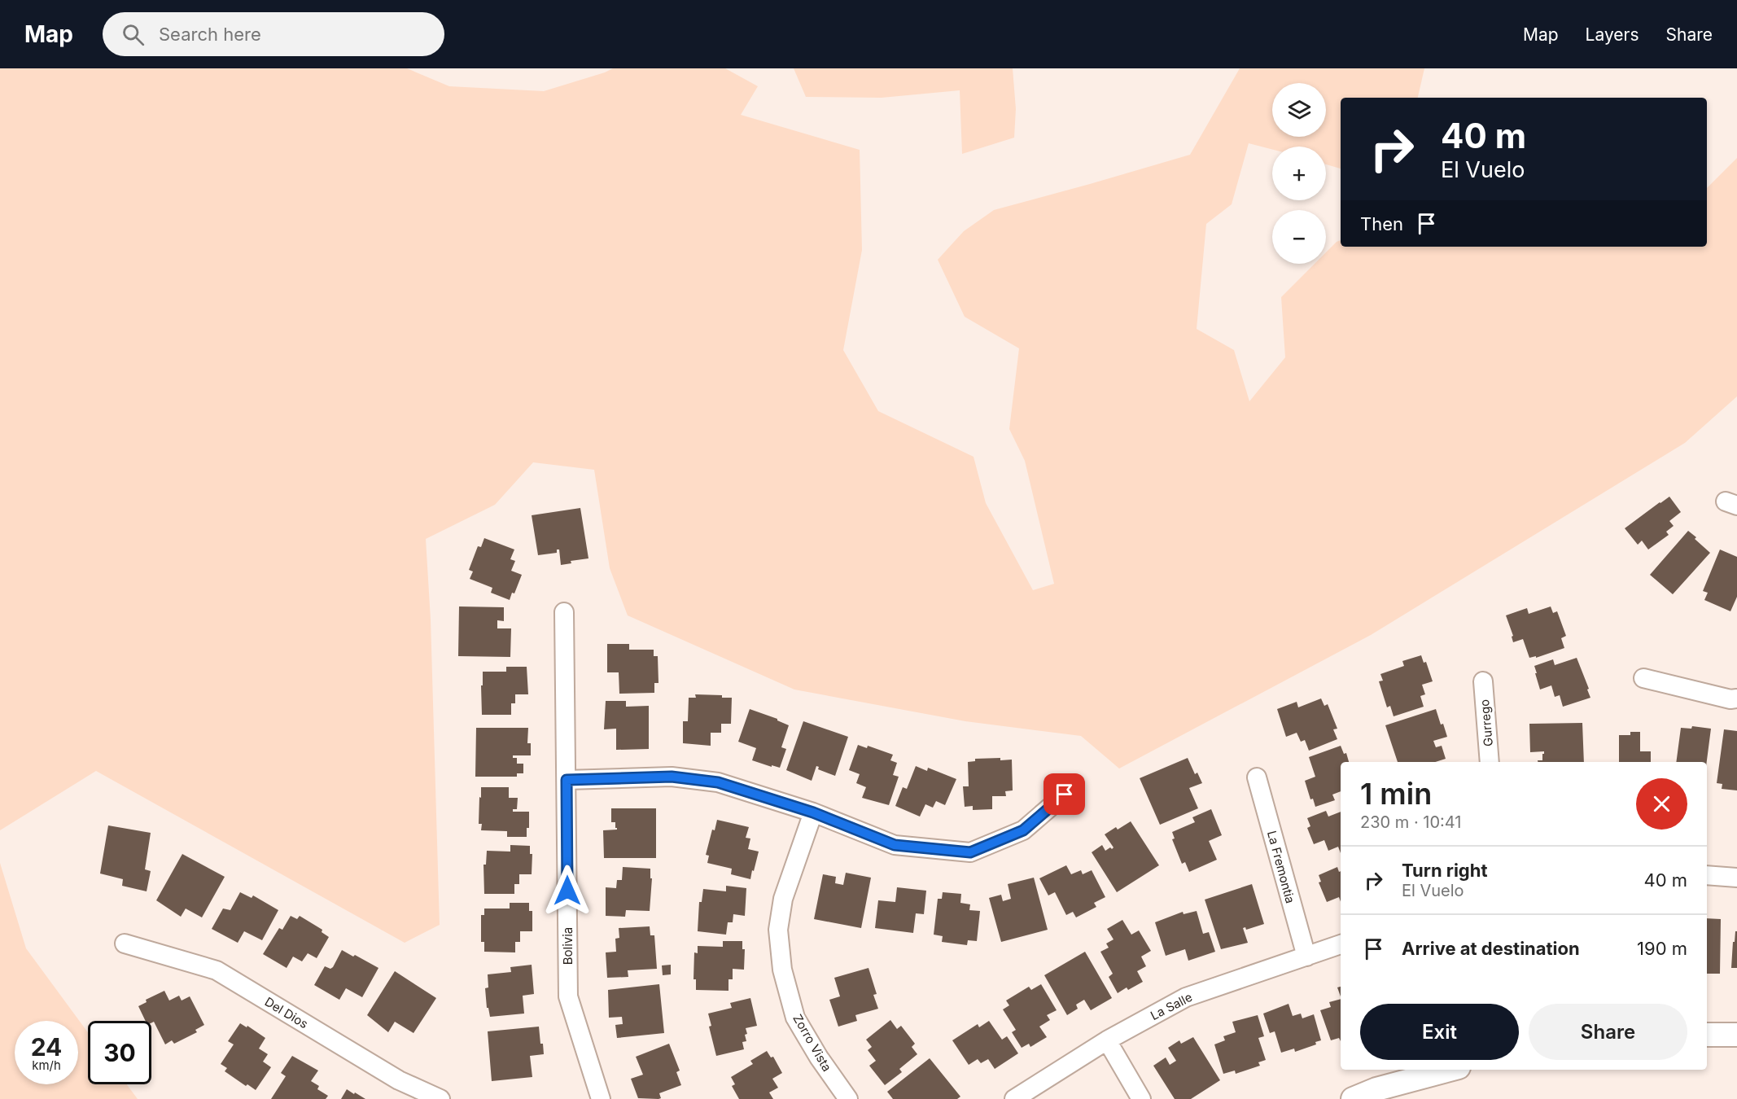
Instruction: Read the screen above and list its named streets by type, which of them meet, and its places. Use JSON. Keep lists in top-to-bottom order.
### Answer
{
  "streets": {
    "street": [
      "Gurrego",
      "La Fremontia",
      "Bolivia",
      "La Salle",
      "Del Dios",
      "Zorro Vista"
    ]
  },
  "crossings": [
    ["La Fremontia", "La Salle"]
  ],
  "page": {
    "header": "Map",
    "search": "Search here",
    "nav": ["Map", "Layers", "Share"],
    "map_buttons": ["+", "−"],
    "turn": ["40 m", "El Vuelo"],
    "then": "Then",
    "heading": ["1 min", "230 m · 10:41"],
    "list": [
      {
        "name": "Turn right",
        "note": "El Vuelo",
        "value": "40 m"
      },
      {
        "name": "Arrive at destination",
        "value": "190 m"
      }
    ],
    "buttons": ["Exit", "Share"],
    "speed": "24 km/h",
    "limit": "30"
  }
}
